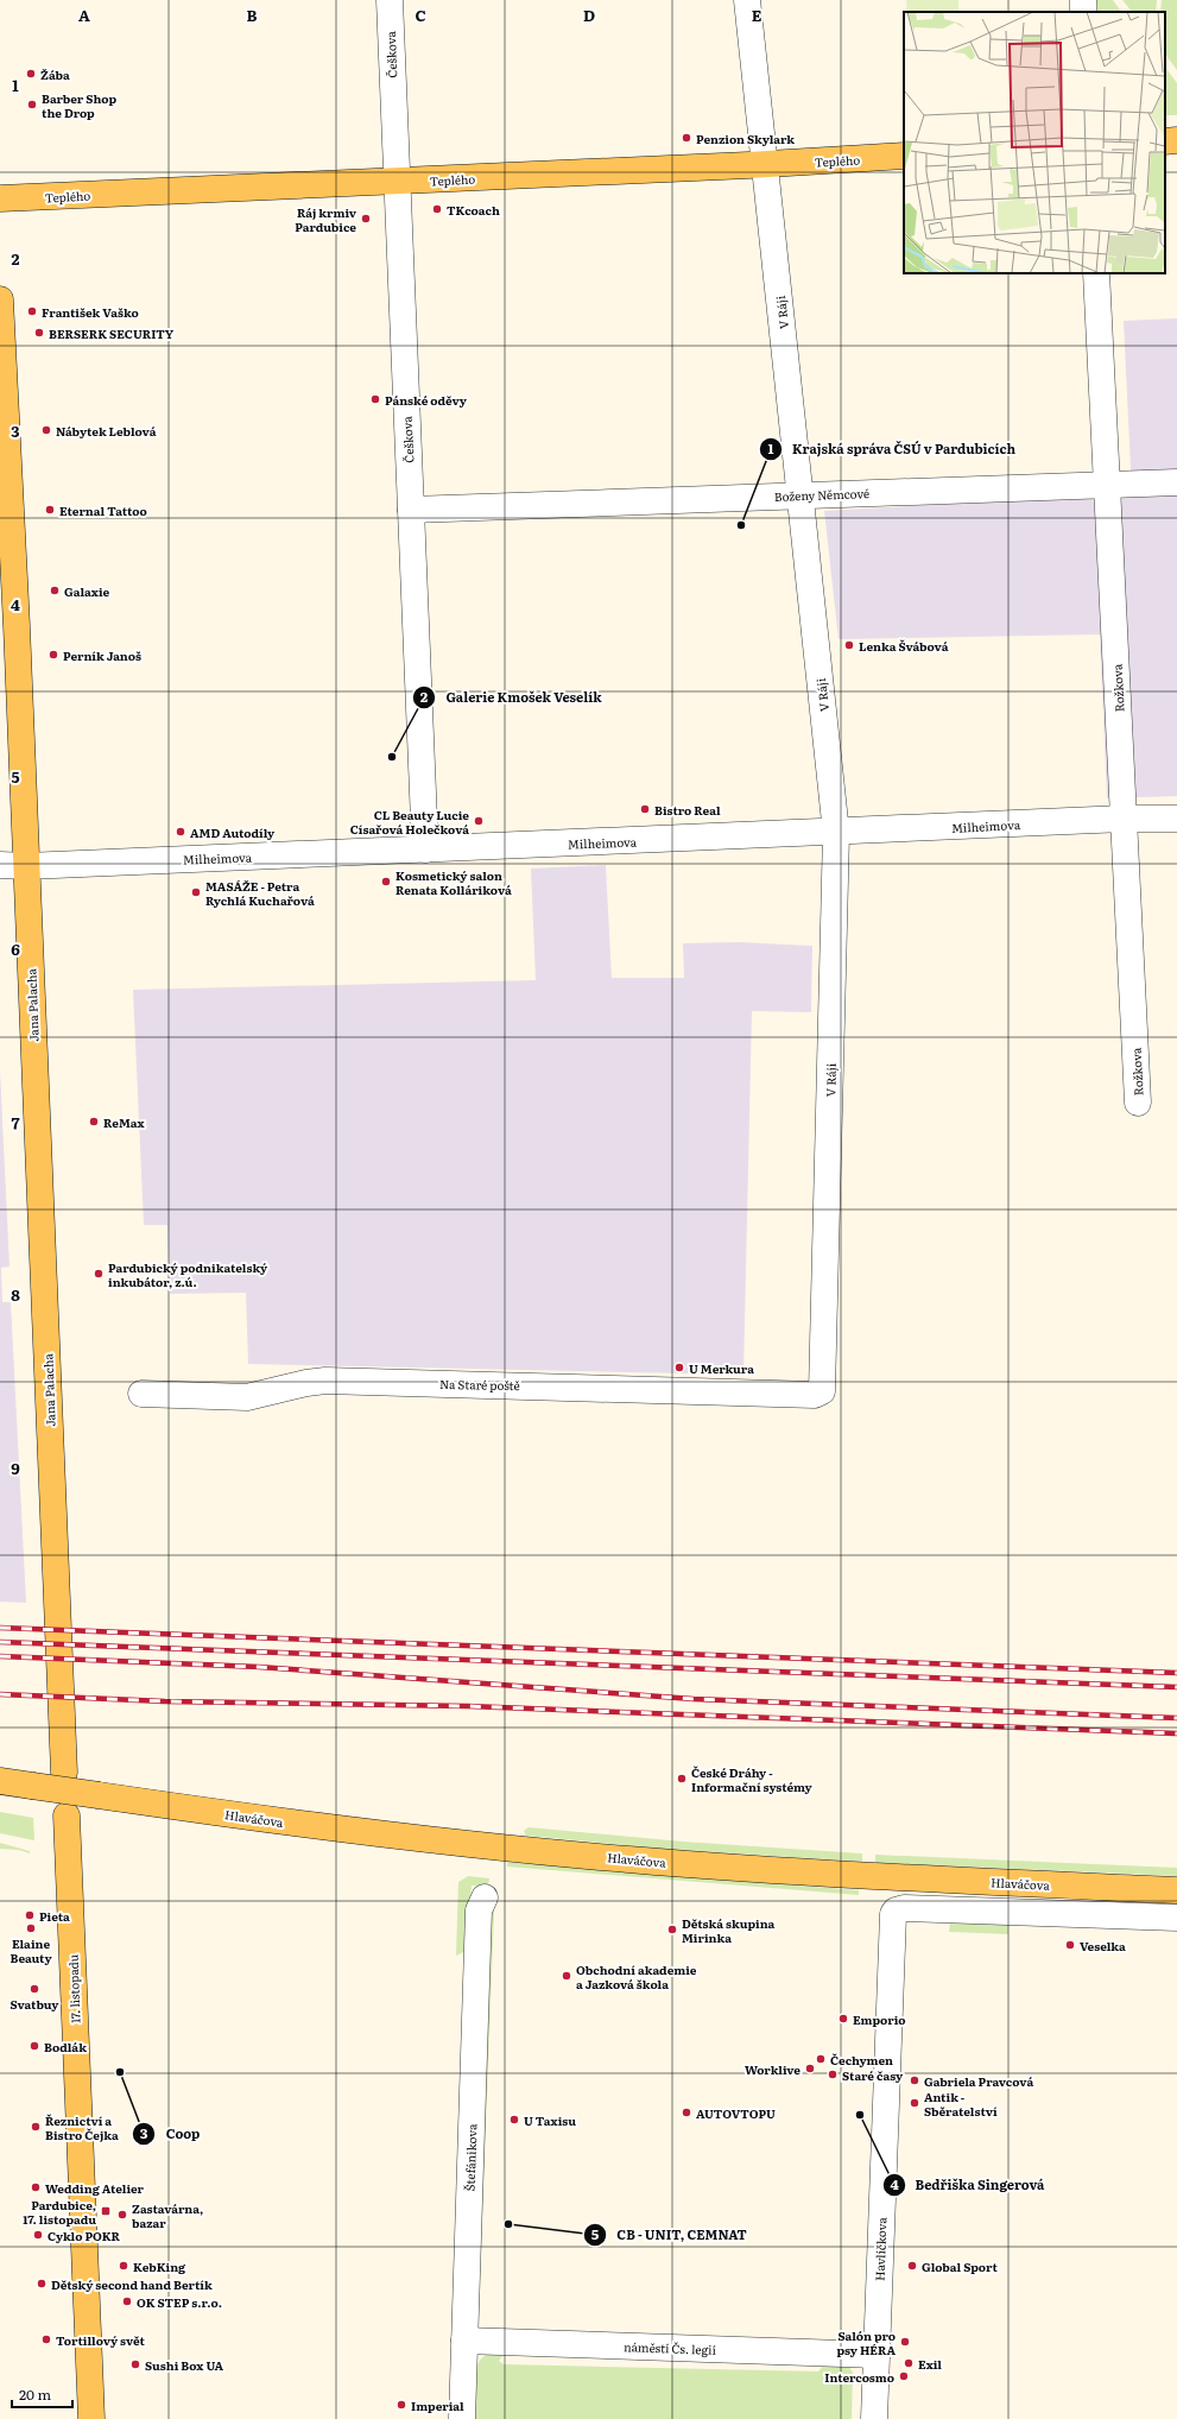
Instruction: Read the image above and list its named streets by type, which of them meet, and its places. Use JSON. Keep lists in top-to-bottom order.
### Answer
{
  "streets": {
    "main road": [
      "Teplého",
      "Jana Palacha",
      "Hlaváčova",
      "17. listopadu"
    ],
    "street": [
      "Češkova",
      "V Ráji",
      "Boženy Němcové",
      "Rožkova",
      "Milheimova",
      "Na Staré poště",
      "Štefánikova",
      "Havlíčkova",
      "náměstí Čs. legií"
    ]
  },
  "crossings": [
    ["Češkova", "Teplého"],
    ["Češkova", "Boženy Němcové"],
    ["Češkova", "Milheimova"],
    ["Teplého", "V Ráji"],
    ["V Ráji", "Boženy Němcové"],
    ["V Ráji", "Milheimova"],
    ["V Ráji", "Na Staré poště"],
    ["Boženy Němcové", "Rožkova"],
    ["Rožkova", "Milheimova"],
    ["Milheimova", "Jana Palacha"],
    ["Štefánikova", "náměstí Čs. legií"],
    ["Havlíčkova", "náměstí Čs. legií"]
  ],
  "places": {
    "other": [
      "Žába",
      "Barber Shop the Drop",
      "Penzion Skylark",
      "TKcoach",
      "Ráj krmiv Pardubice",
      "František Vaško",
      "BERSERK SECURITY",
      "Pánské oděvy",
      "Nábytek Leblová",
      "Eternal Tattoo",
      "Krajská správa ČSÚ v Pardubicích",
      "Galaxie",
      "Lenka Švábová",
      "Perník Janoš",
      "Galerie Kmošek Veselík",
      "Bistro Real",
      "CL Beauty Lucie Císařová Holečková",
      "AMD Autodíly",
      "Kosmetický salon Renata Kolláriková",
      "MASÁŽE - Petra Rychlá Kuchařová",
      "ReMax",
      "Pardubický podnikatelský inkubátor, z.ú.",
      "U Merkura",
      "České Dráhy - Informační systémy",
      "Pieta",
      "Elaine Beauty",
      "Dětská skupina Mirinka",
      "Veselka",
      "Obchodní akademie a Jazková škola",
      "Svatbuy",
      "Emporio",
      "Bodlák",
      "Čechymen",
      "Worklive",
      "Coop",
      "Staré časy",
      "Gabriela Pravcová",
      "Antik - Sběratelství",
      "AUTOVTOPU",
      "Bedřiška Singerová",
      "U Taxisu",
      "Řeznictví a Bistro Čejka",
      "Wedding Atelier",
      "Zastavárna, bazar",
      "CB - UNIT, CEMNAT",
      "Cyklo POKR",
      "KebKing",
      "Global Sport",
      "Dětský second hand Bertík",
      "OK STEP s.r.o.",
      "Tortillový svět",
      "Salón pro psy HÉRA",
      "Exil",
      "Sushi Box UA",
      "Intercosmo",
      "Imperial"
    ],
    "transit": ["Pardubice, 17. listopadu"]
  },
  "scale_bar": "20 m",
  "grid": {
    "columns": [
      "A",
      "B",
      "C",
      "D",
      "E"
    ],
    "rows": [
      "1",
      "2",
      "3",
      "4",
      "5",
      "6",
      "7",
      "8",
      "9"
    ]
  }
}
